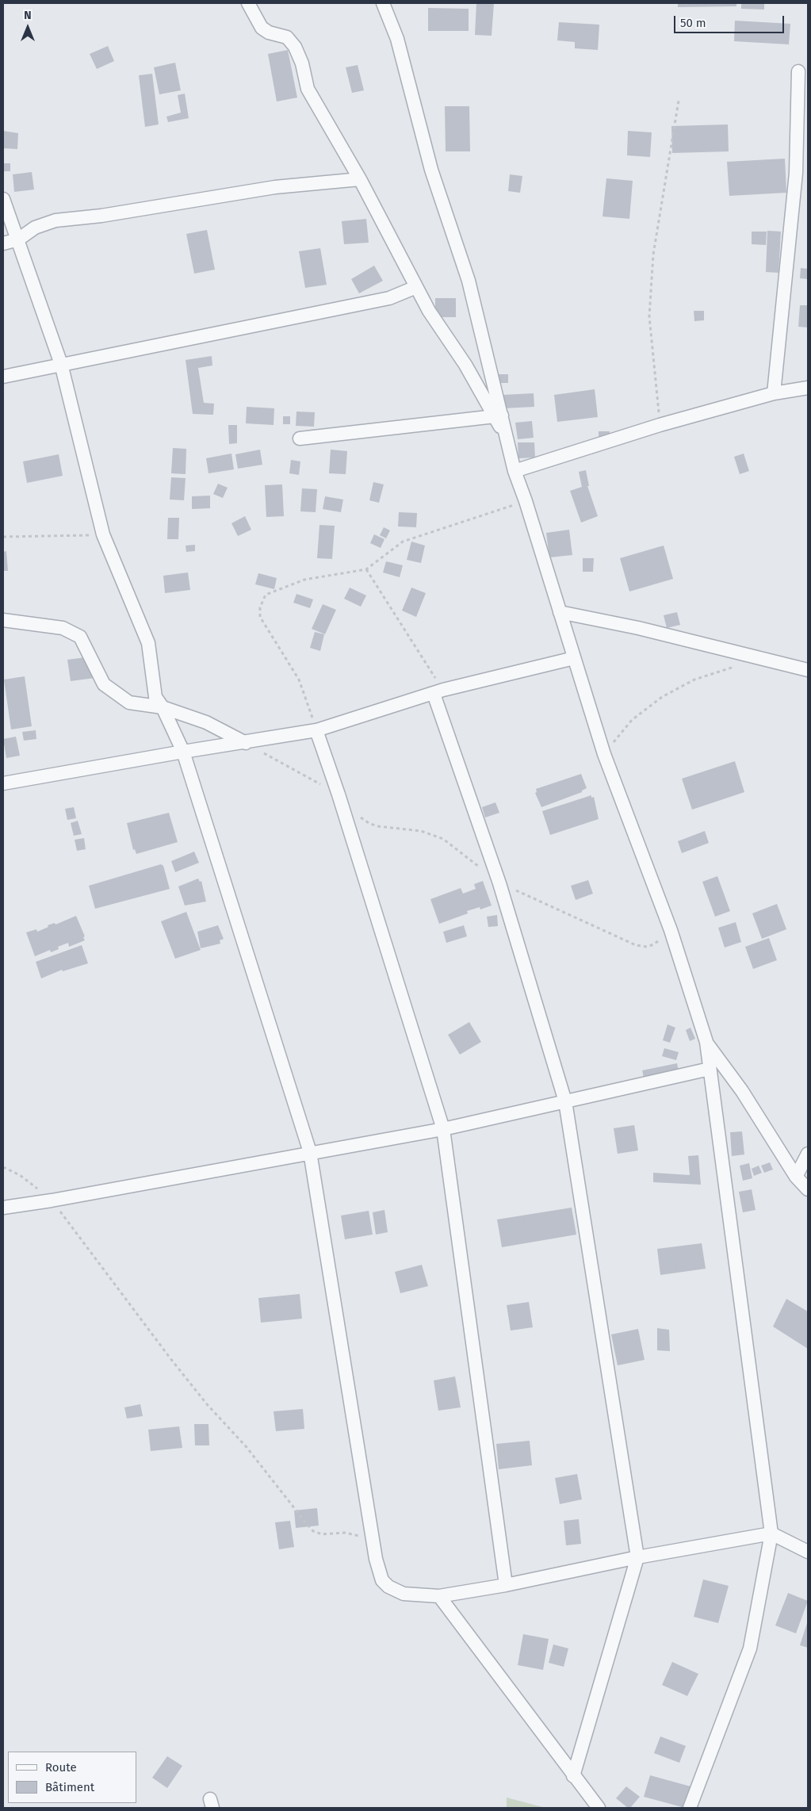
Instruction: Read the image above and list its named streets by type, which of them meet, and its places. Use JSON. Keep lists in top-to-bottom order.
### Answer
{
  "legend": ["Route", "Bâtiment"],
  "scale_bar": "50 m",
  "north": "top"
}
